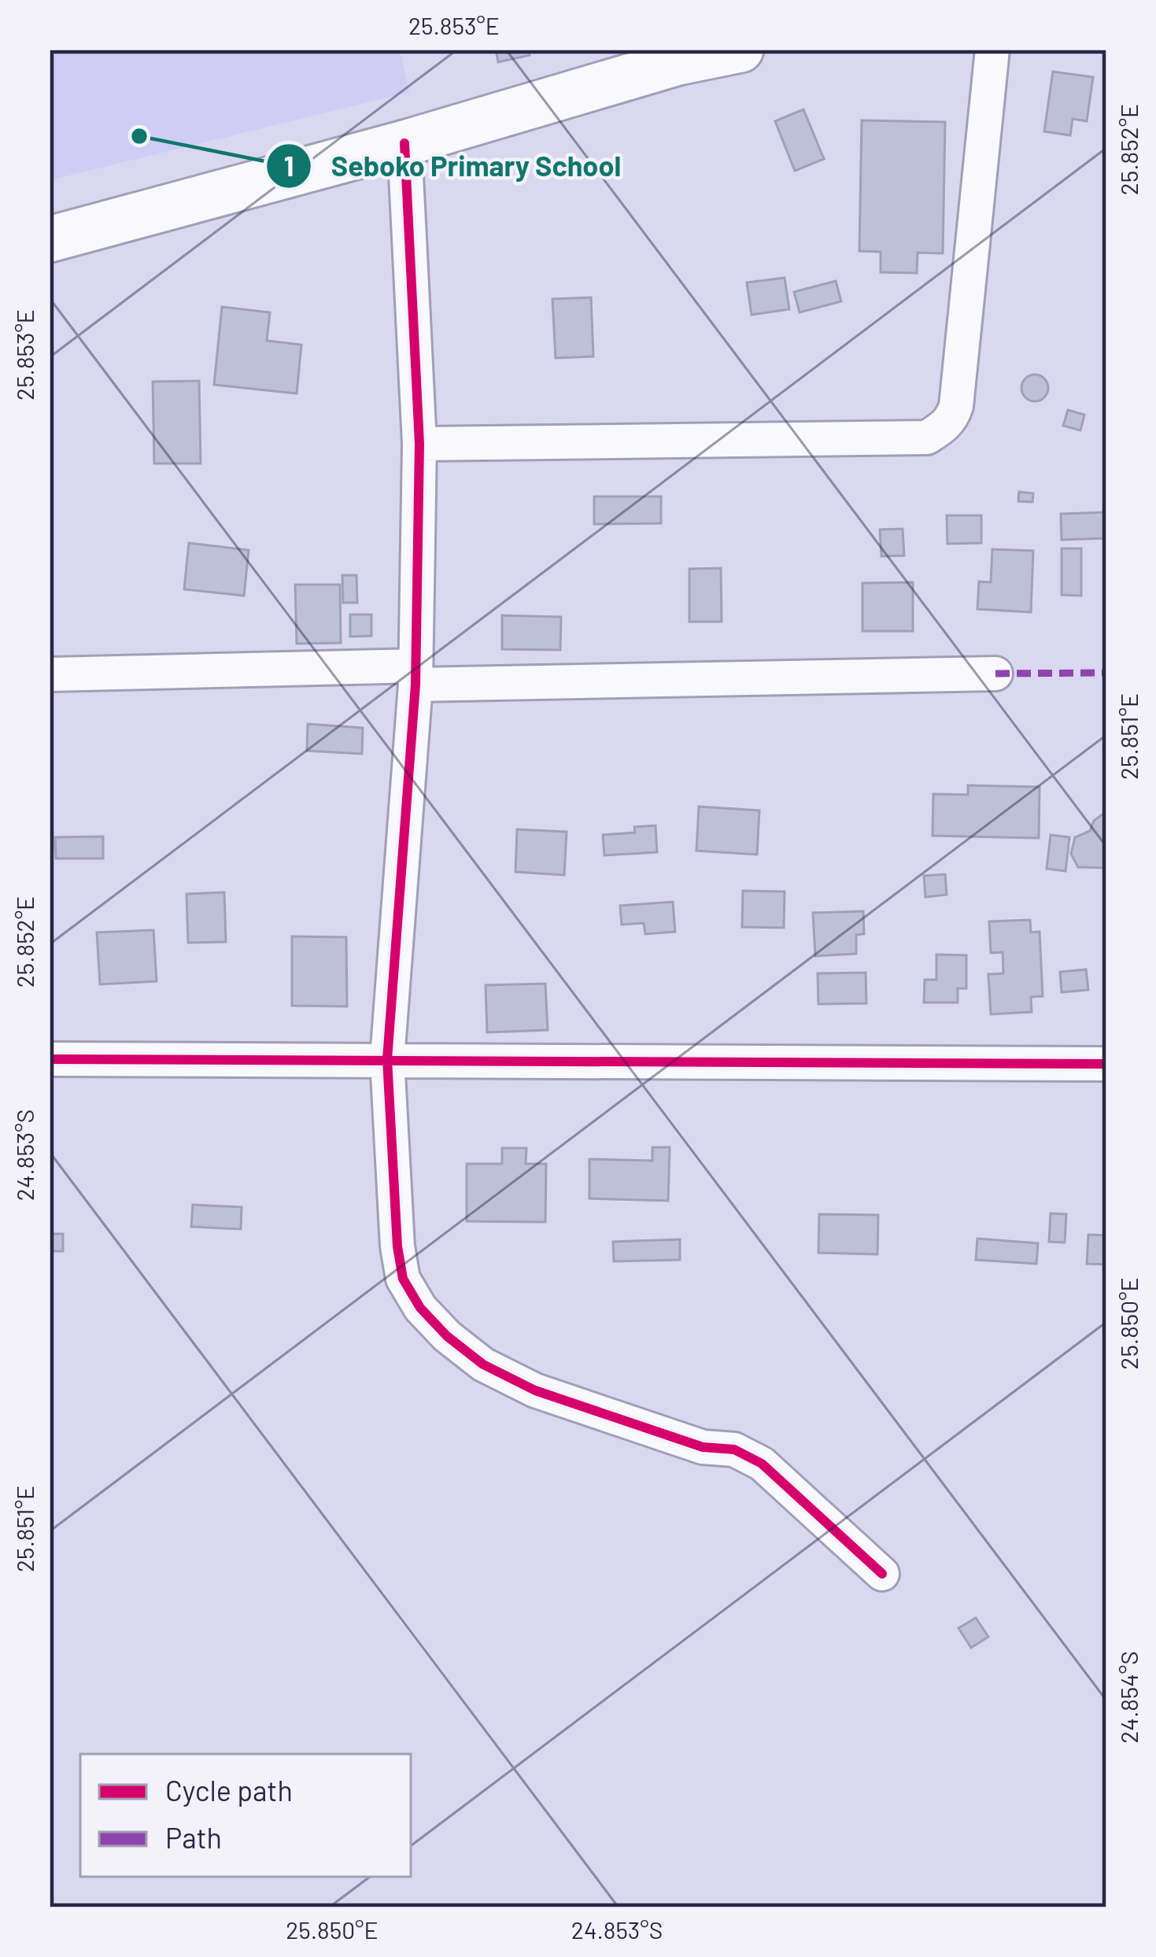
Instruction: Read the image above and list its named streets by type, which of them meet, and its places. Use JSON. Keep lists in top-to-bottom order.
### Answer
{
  "places": ["Seboko Primary School"],
  "legend": ["Cycle path", "Path"],
  "coordinates": [
    "25.853°E",
    "25.852°E",
    "25.851°E",
    "24.853°S",
    "25.850°E",
    "24.854°S"
  ]
}
